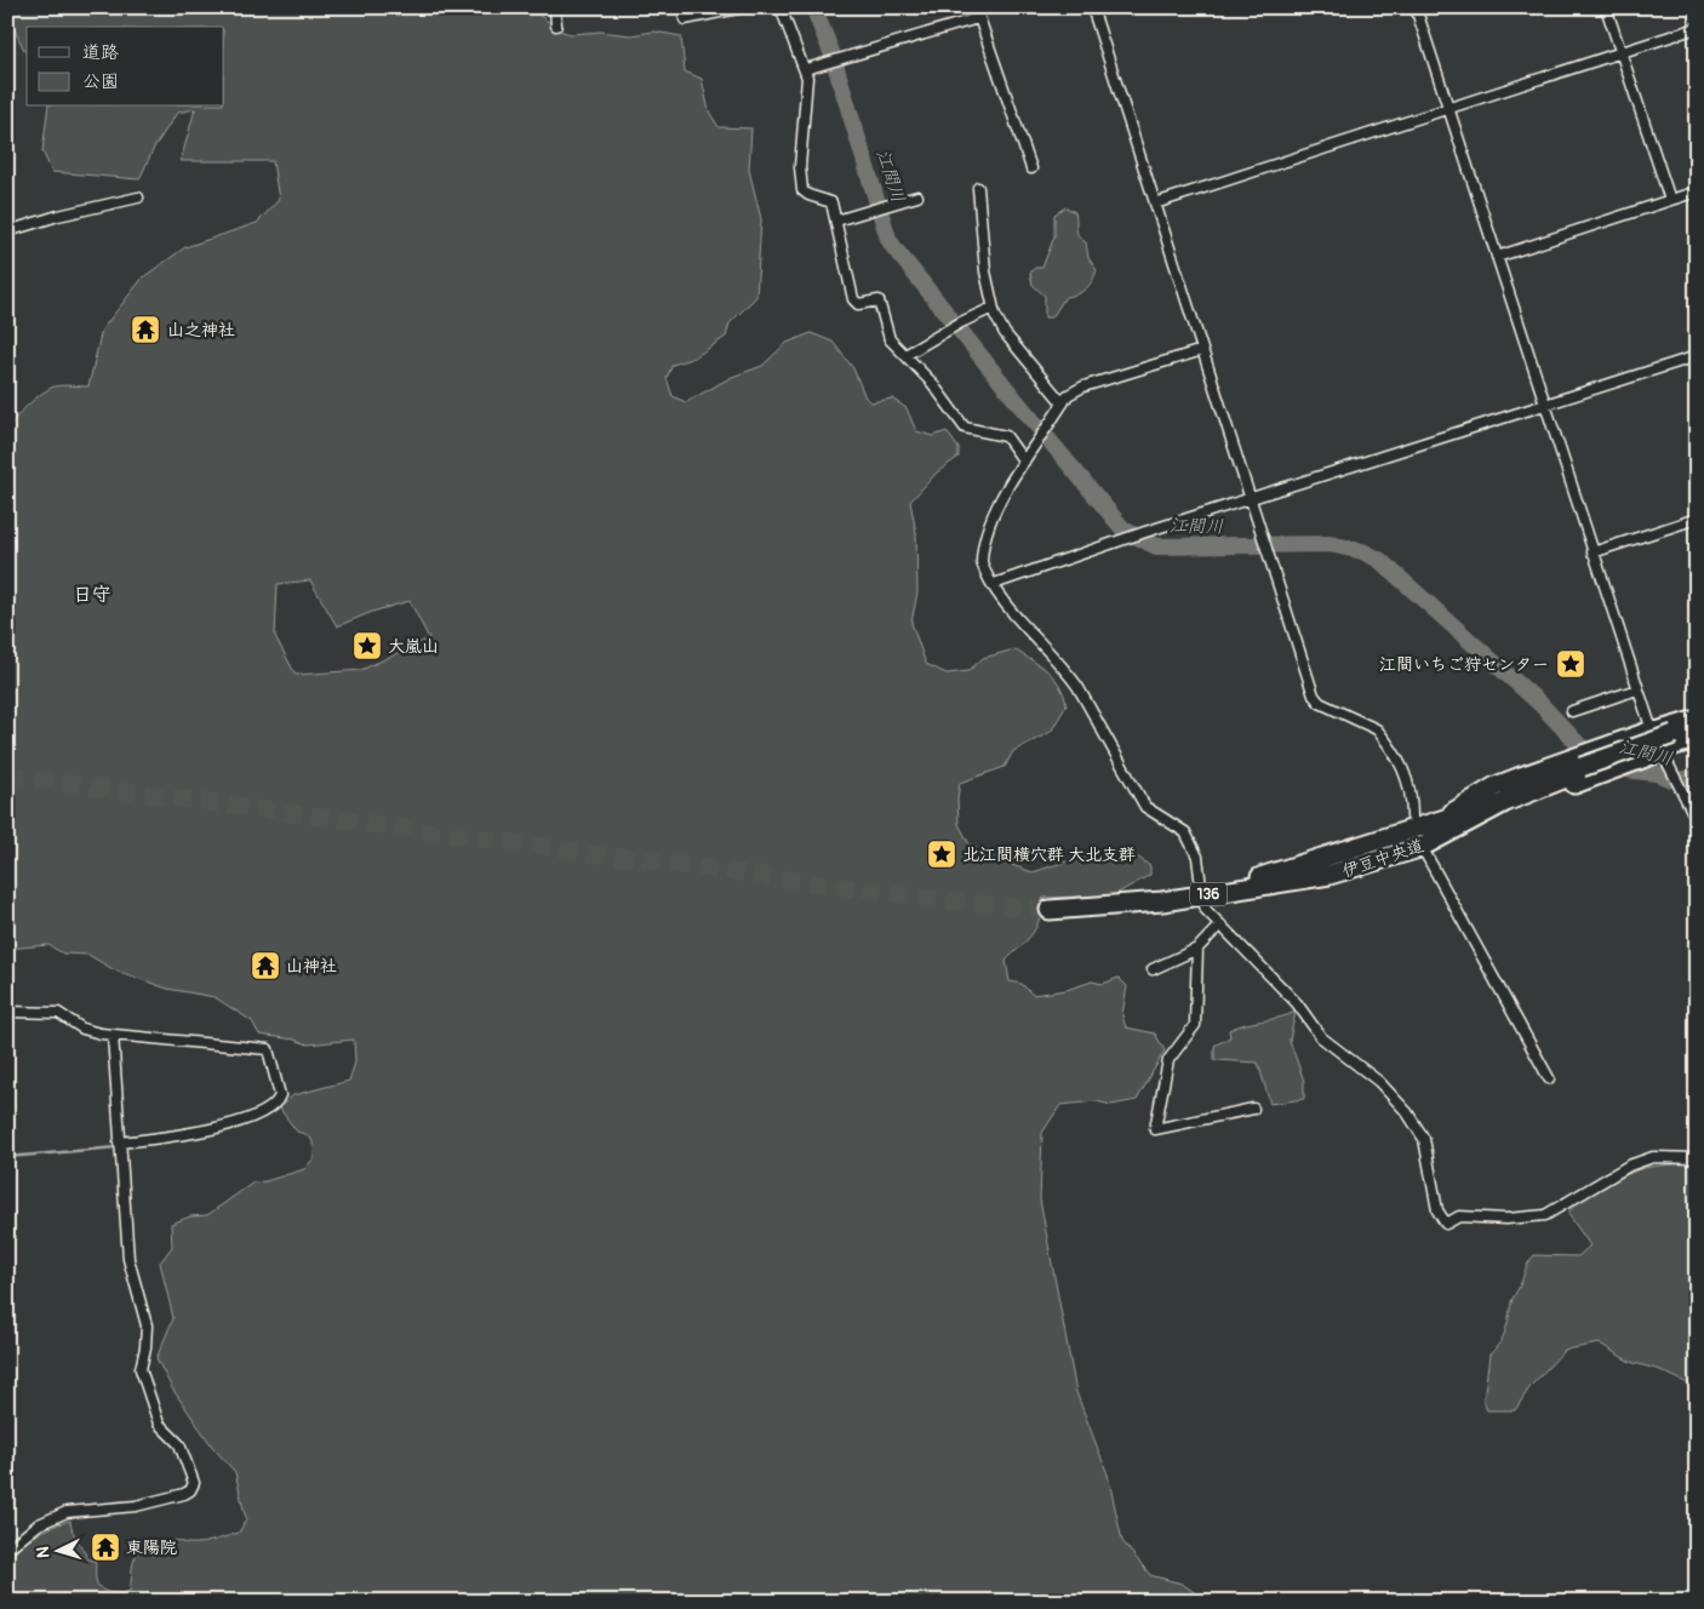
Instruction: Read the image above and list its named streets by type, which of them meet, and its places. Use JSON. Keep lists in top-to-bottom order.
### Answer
{
  "streets": {
    "highway": ["伊豆中央道", "136"]
  },
  "crossings": [
    ["伊豆中央道", "136"]
  ],
  "districts": ["日守"],
  "water": ["江間川"],
  "places": {
    "temple": ["山之神社", "山神社", "東陽院"],
    "place": ["大嵐山", "江間いちご狩センター", "北江間横穴群 大北支群"]
  },
  "legend": ["道路", "公園"],
  "north": "left"
}
